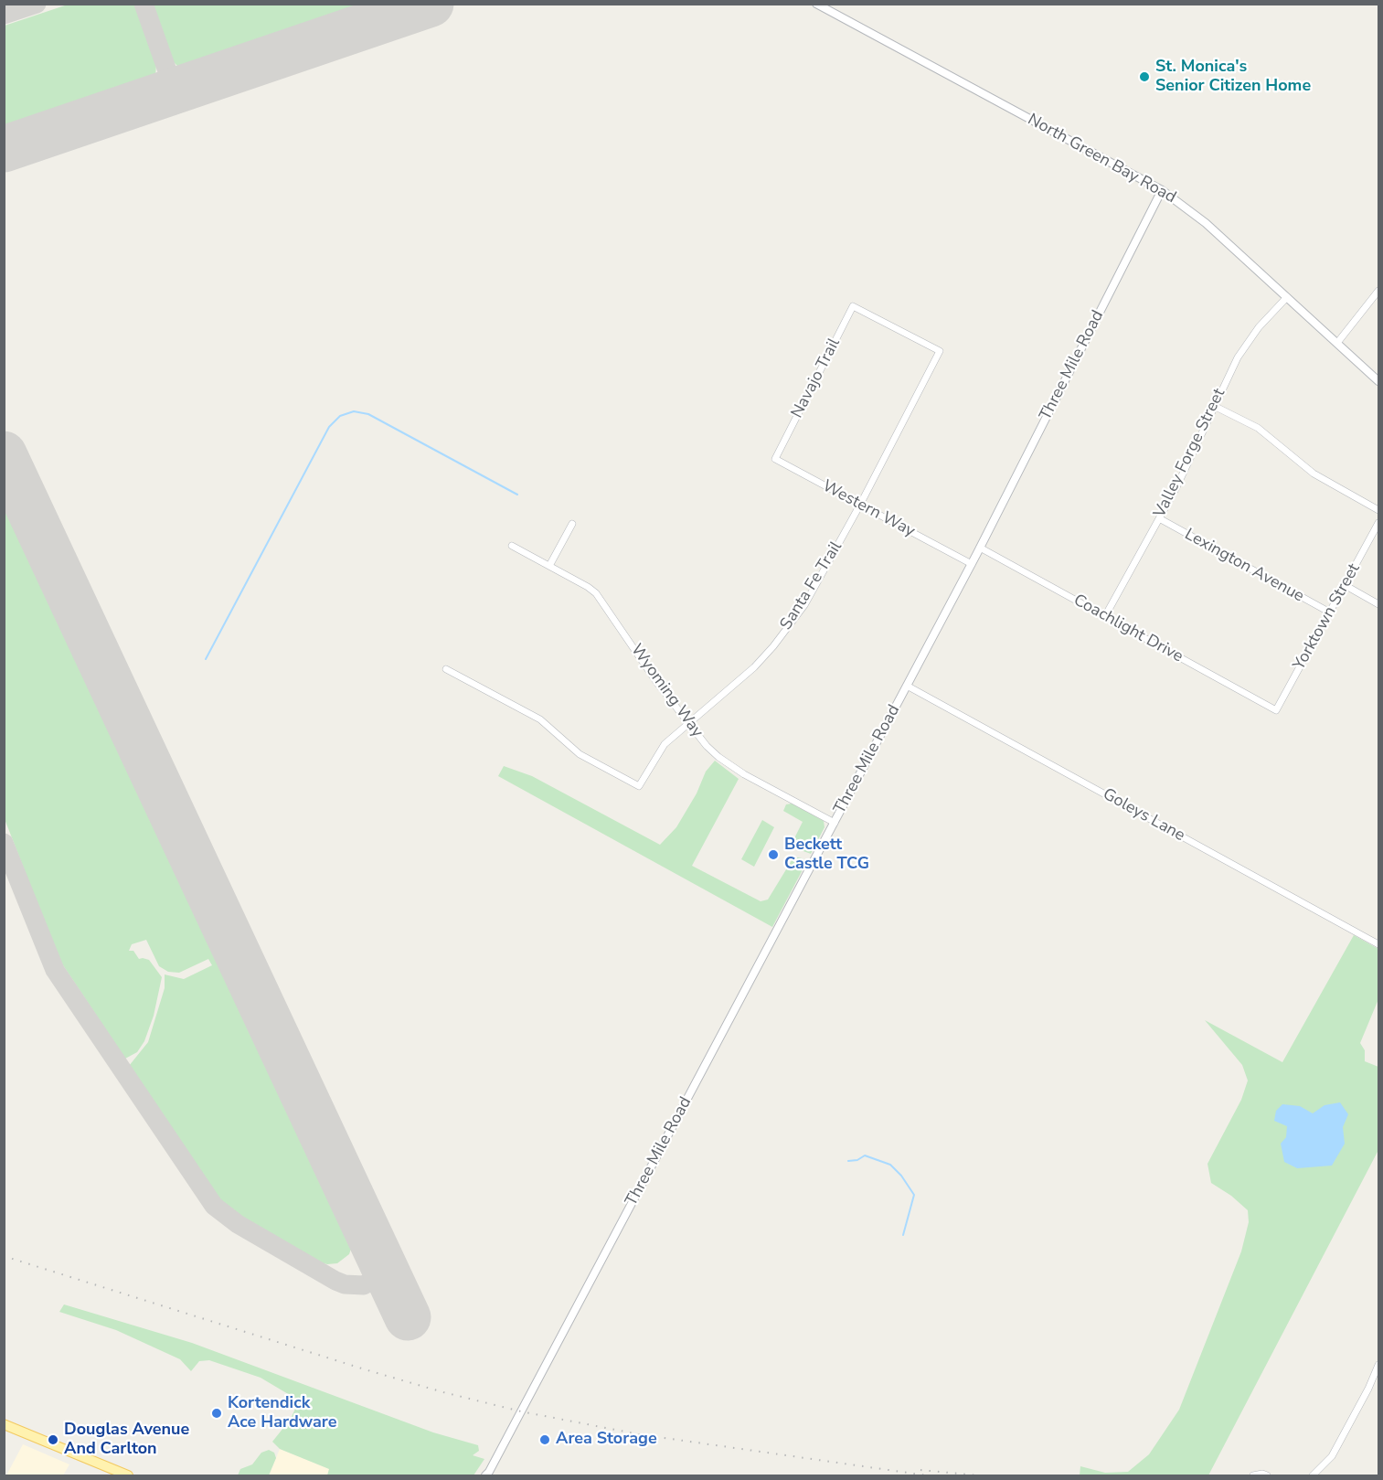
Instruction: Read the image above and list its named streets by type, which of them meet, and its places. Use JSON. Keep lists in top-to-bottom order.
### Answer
{
  "streets": {
    "street": [
      "North Green Bay Road",
      "Three Mile Road",
      "Navajo Trail",
      "Valley Forge Street",
      "Western Way",
      "Lexington Avenue",
      "Santa Fe Trail",
      "Yorktown Street",
      "Coachlight Drive",
      "Wyoming Way",
      "Goleys Lane"
    ]
  },
  "crossings": [
    ["North Green Bay Road", "Three Mile Road"],
    ["North Green Bay Road", "Valley Forge Street"],
    ["Three Mile Road", "Western Way"],
    ["Three Mile Road", "Coachlight Drive"],
    ["Three Mile Road", "Wyoming Way"],
    ["Three Mile Road", "Goleys Lane"],
    ["Navajo Trail", "Western Way"],
    ["Navajo Trail", "Santa Fe Trail"],
    ["Valley Forge Street", "Lexington Avenue"],
    ["Valley Forge Street", "Coachlight Drive"],
    ["Western Way", "Santa Fe Trail"],
    ["Lexington Avenue", "Yorktown Street"],
    ["Santa Fe Trail", "Wyoming Way"],
    ["Yorktown Street", "Coachlight Drive"]
  ],
  "places": [
    "St. Monica's Senior Citizen Home",
    "Beckett Castle TCG",
    "Kortendick Ace Hardware",
    "Douglas Avenue And Carlton",
    "Area Storage"
  ]
}
